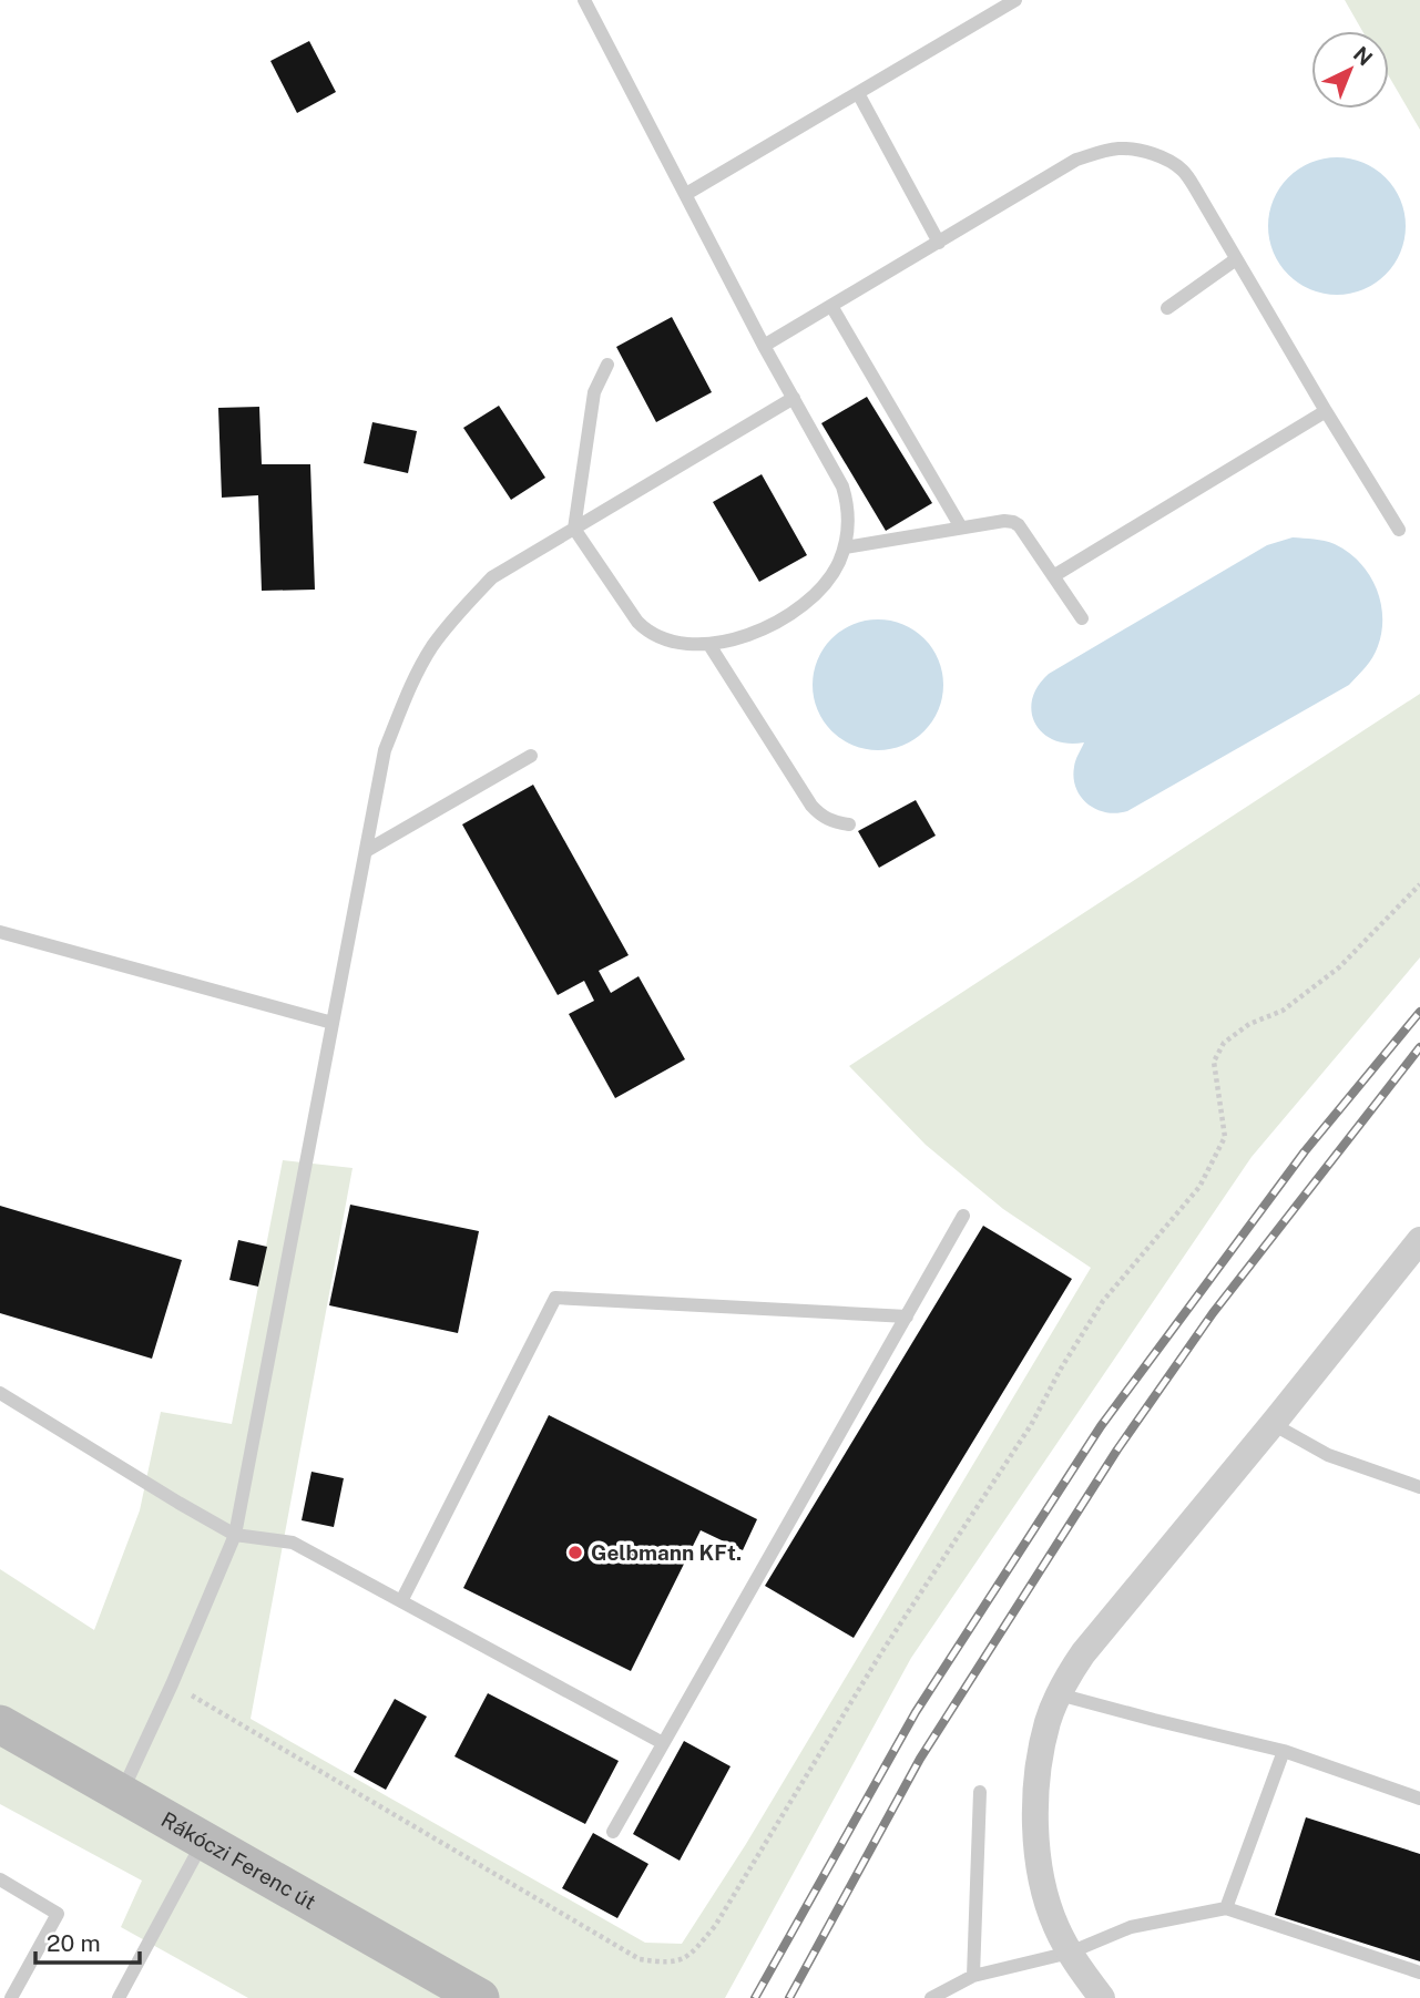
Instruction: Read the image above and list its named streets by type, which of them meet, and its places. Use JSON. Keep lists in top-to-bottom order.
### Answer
{
  "streets": {
    "main road": ["Rákóczi Ferenc út"]
  },
  "places": ["Gelbmann KFt."],
  "scale_bar": "20 m",
  "north": "top right"
}
